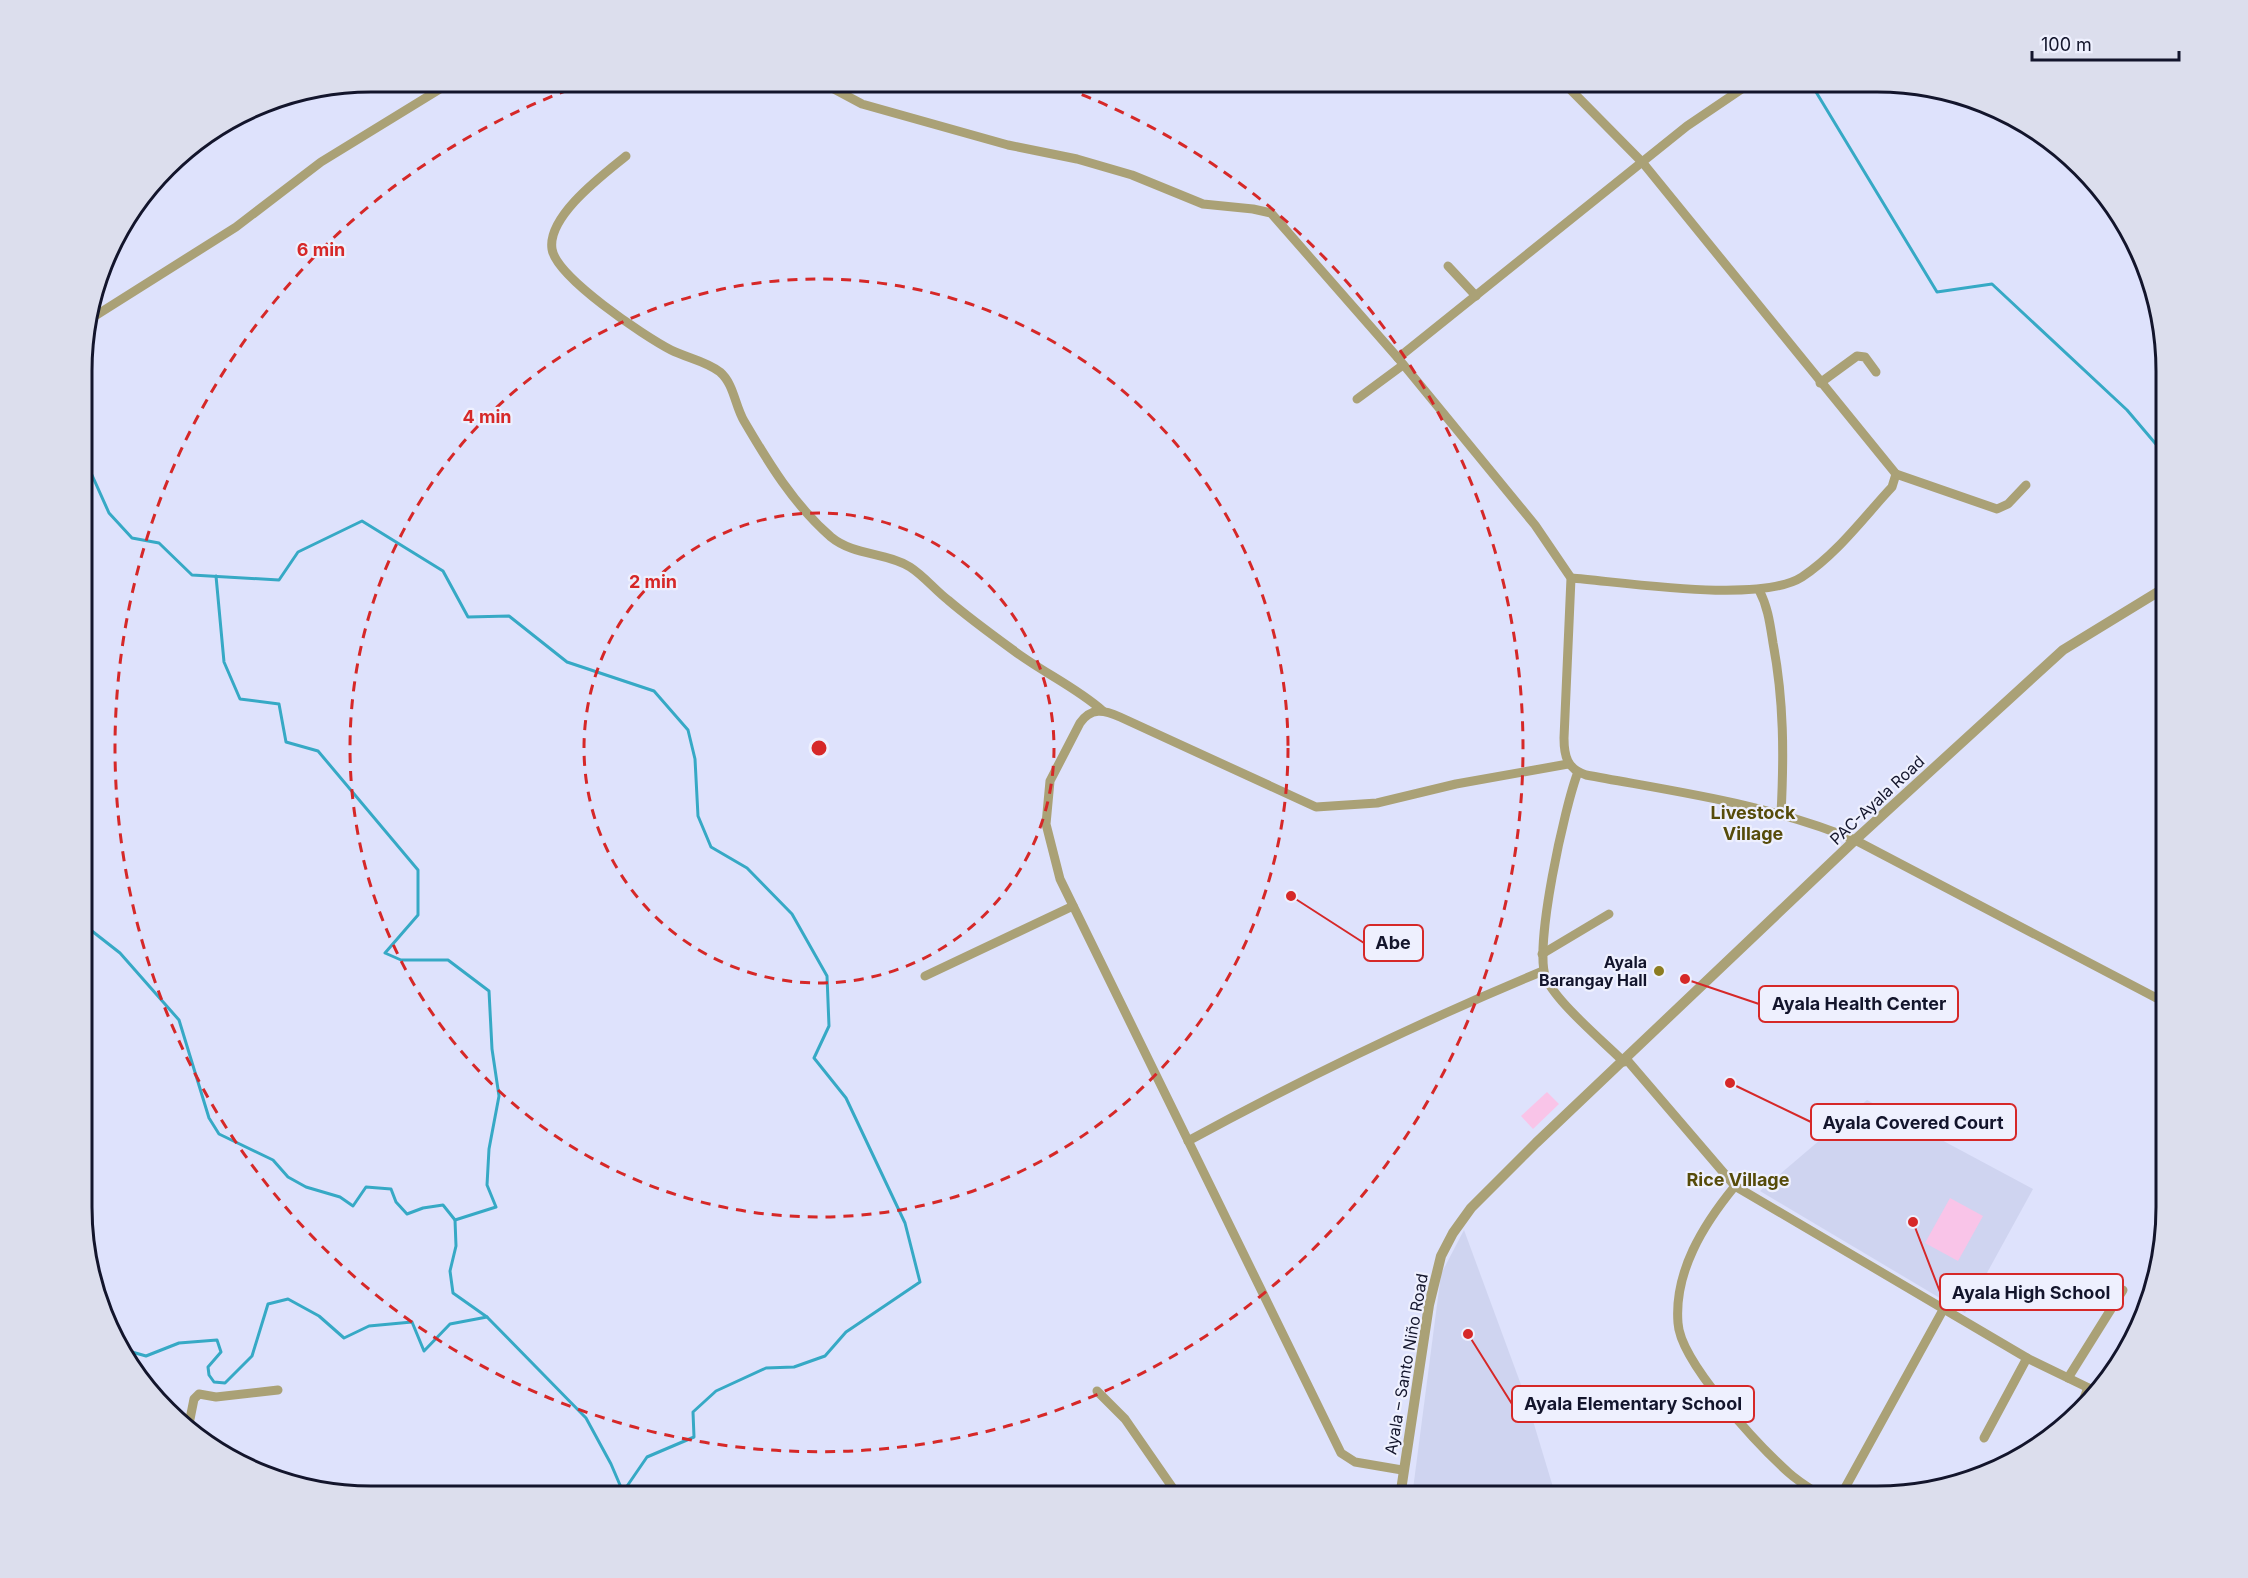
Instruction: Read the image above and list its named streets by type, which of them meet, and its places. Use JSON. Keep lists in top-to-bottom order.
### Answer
{
  "streets": {
    "street": ["PAC-Ayala Road", "Ayala – Santo Niño Road"]
  },
  "crossings": [
    ["PAC-Ayala Road", "Ayala – Santo Niño Road"]
  ],
  "districts": ["Livestock Village", "Rice Village"],
  "places": [
    "Abe",
    "Ayala Barangay Hall",
    "Ayala Health Center",
    "Ayala Covered Court",
    "Ayala High School",
    "Ayala Elementary School"
  ],
  "scale_bar": "100 m",
  "rings": ["6 min", "4 min", "2 min"]
}
